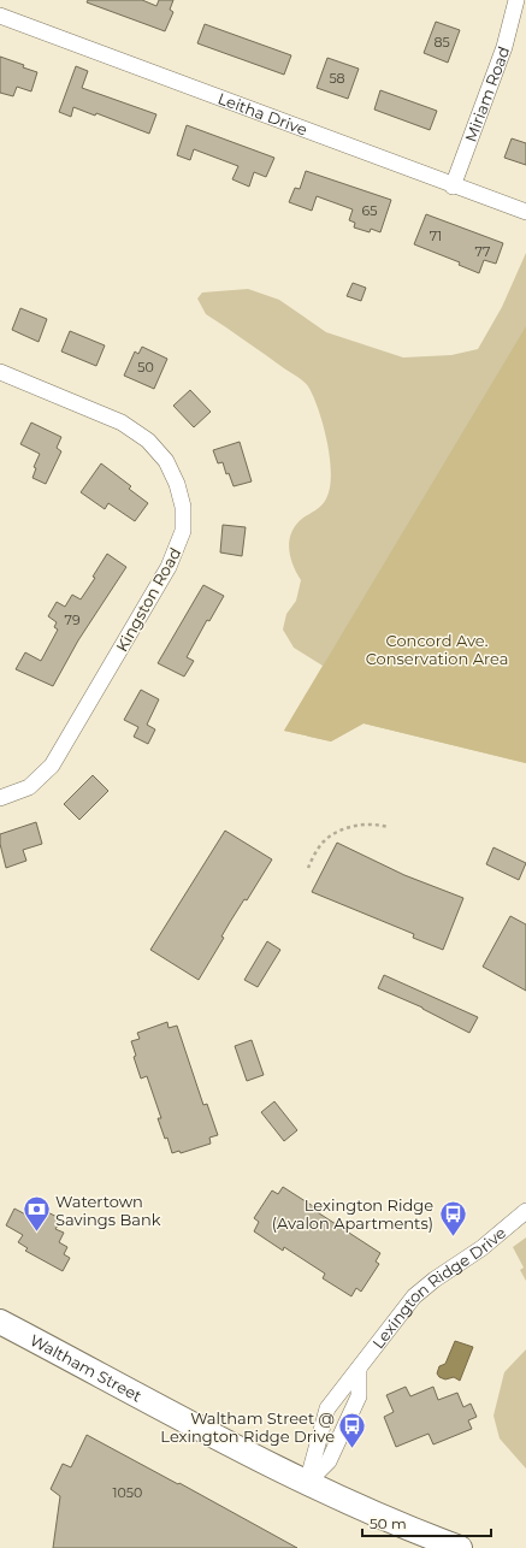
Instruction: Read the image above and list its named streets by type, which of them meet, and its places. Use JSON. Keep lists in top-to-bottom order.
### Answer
{
  "streets": {
    "main road": ["Waltham Street"],
    "street": [
      "Miriam Road",
      "Leitha Drive",
      "Kingston Road",
      "Lexington Ridge Drive"
    ]
  },
  "crossings": [
    ["Miriam Road", "Leitha Drive"],
    ["Lexington Ridge Drive", "Waltham Street"]
  ],
  "parks": ["Concord Ave. Conservation Area"],
  "places": {
    "bank": ["Watertown Savings Bank"],
    "bus stop": ["Lexington Ridge (Avalon Apartments)", "Waltham Street @ Lexington Ridge Drive"]
  },
  "house_numbers": [
    "85",
    "58",
    "65",
    "71",
    "77",
    "50",
    "79",
    "1050"
  ],
  "scale_bar": "50 m"
}
